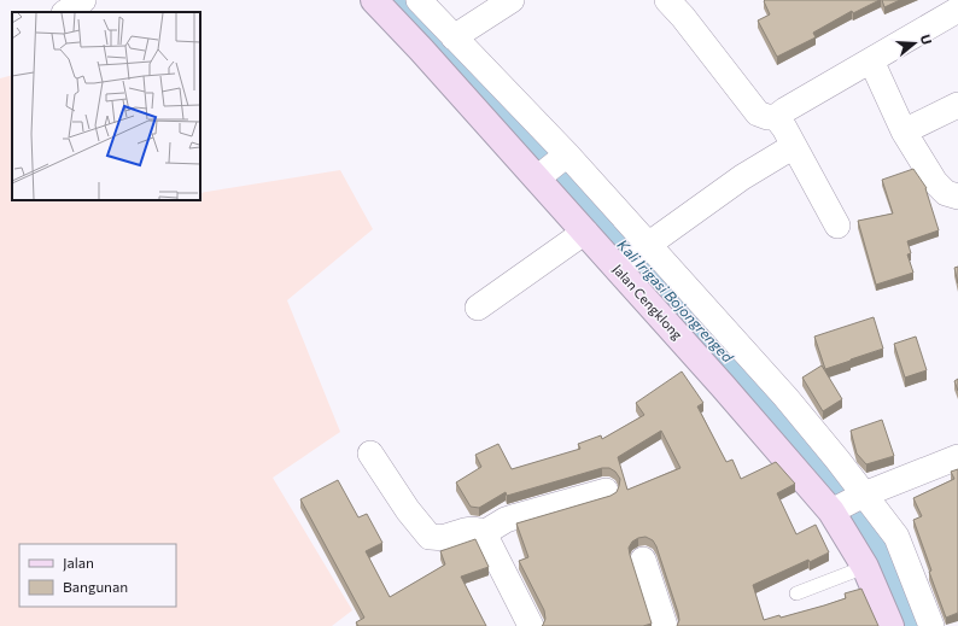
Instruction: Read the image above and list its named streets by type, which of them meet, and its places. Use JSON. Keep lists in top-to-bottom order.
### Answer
{
  "streets": {
    "main road": ["Jalan Cengklong"]
  },
  "water": ["Kali Irigasi Bojongrenged"],
  "legend": ["Jalan", "Bangunan"],
  "north": "right"
}
